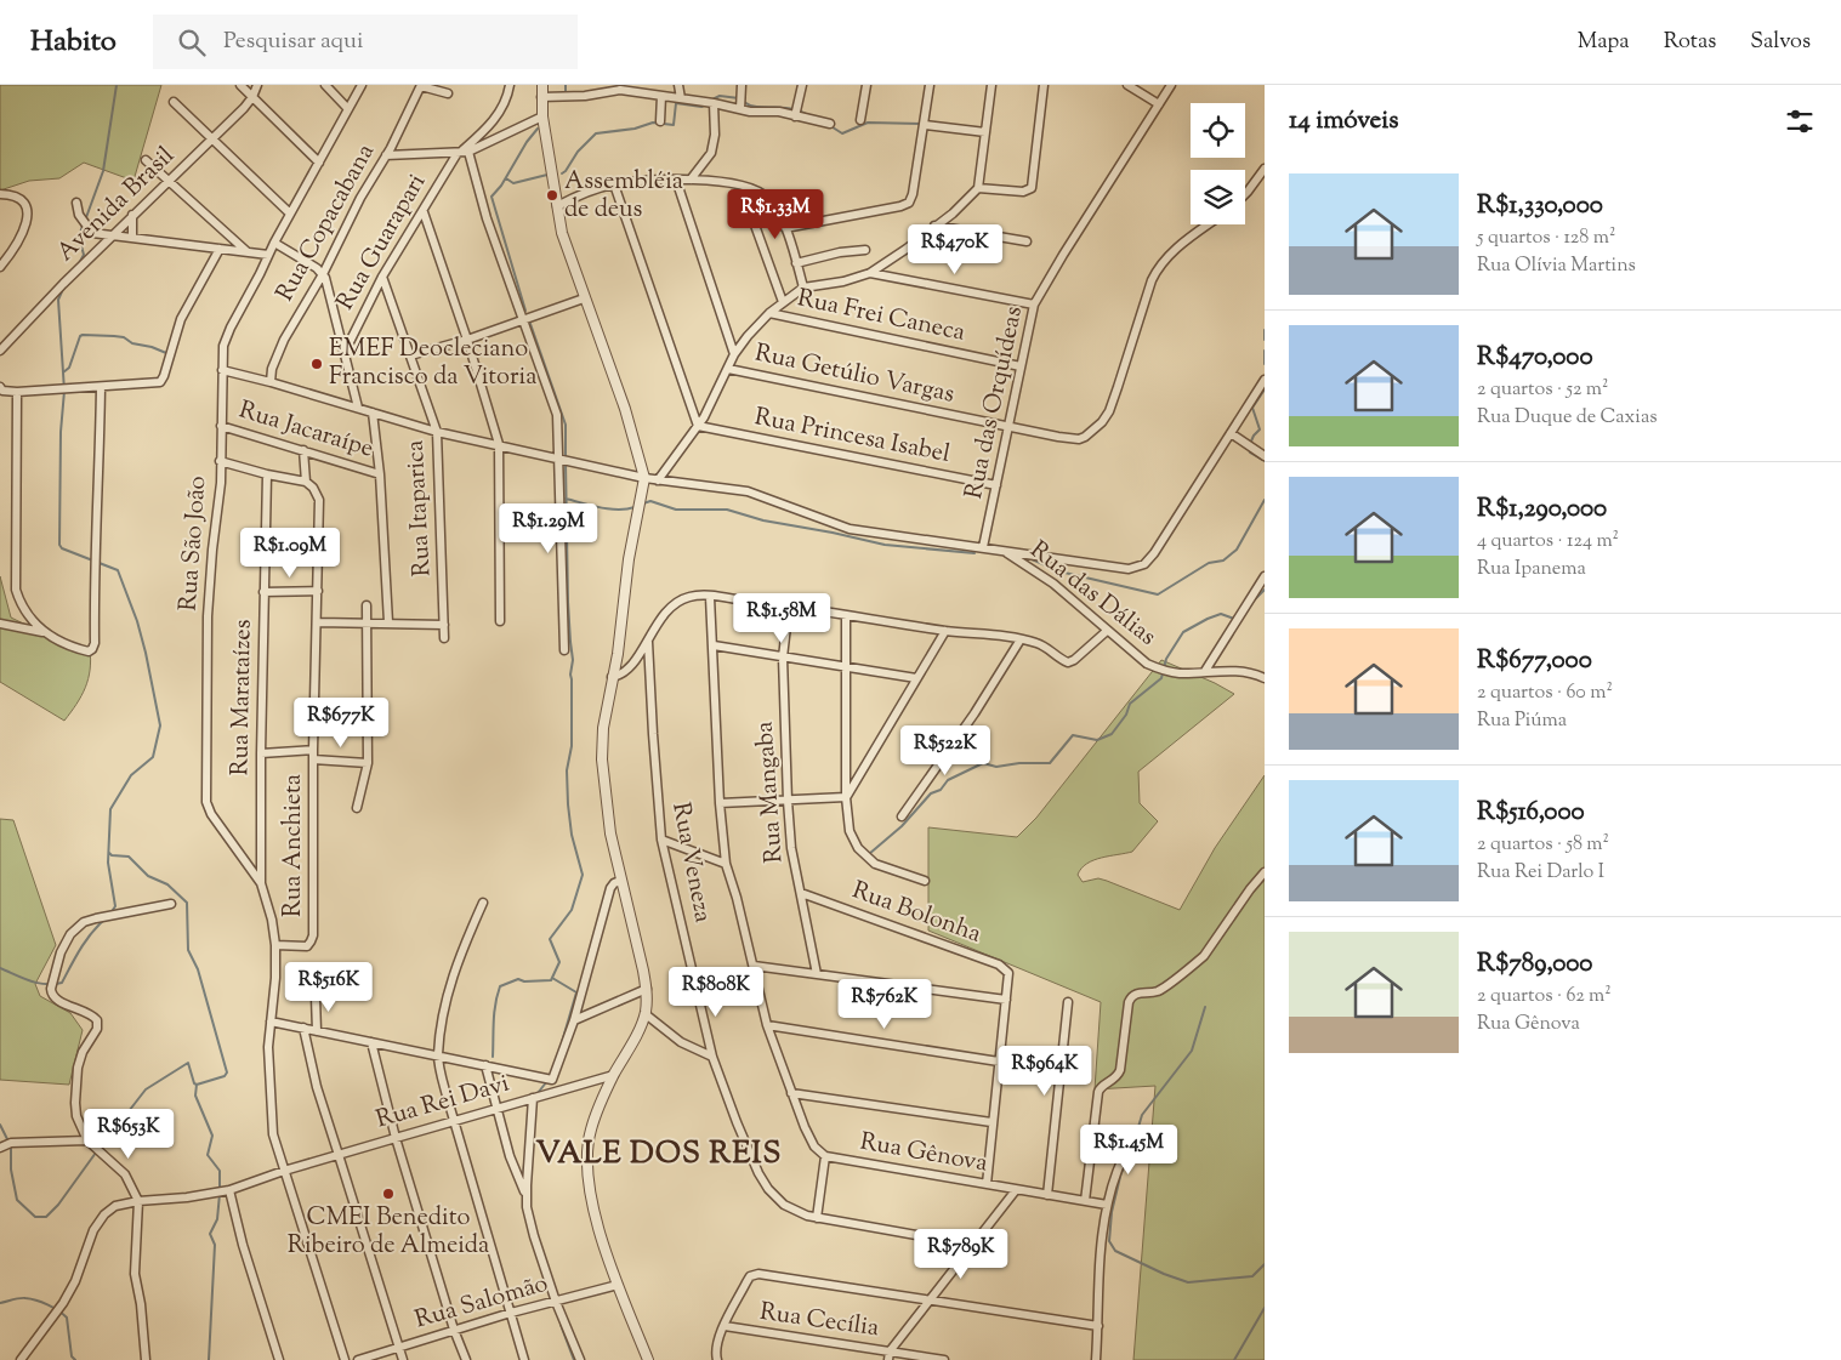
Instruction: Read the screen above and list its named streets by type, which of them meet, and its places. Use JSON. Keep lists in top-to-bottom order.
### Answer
{
  "streets": {
    "street": [
      "Avenida Brasil",
      "Rua Copacabana",
      "Rua Guarapari",
      "Rua Frei Caneca",
      "Rua Getúlio Vargas",
      "Rua das Orquídeas",
      "Rua Jacaraípe",
      "Rua Princesa Isabel",
      "Rua Itaparica",
      "Rua São João",
      "Rua das Dálias",
      "Rua Marataízes",
      "Rua Mangaba",
      "Rua Anchieta",
      "Rua Veneza",
      "Rua Bolonha",
      "Rua Rei Davi",
      "Rua Gênova",
      "Rua Salomão",
      "Rua Cecília"
    ]
  },
  "crossings": [
    ["Rua Guarapari", "Rua Itaparica"],
    ["Rua Frei Caneca", "Rua das Orquídeas"],
    ["Rua Getúlio Vargas", "Rua das Orquídeas"],
    ["Rua das Orquídeas", "Rua Princesa Isabel"],
    ["Rua Jacaraípe", "Rua São João"],
    ["Rua São João", "Rua Marataízes"],
    ["Rua São João", "Rua Anchieta"],
    ["Rua São João", "Rua Rei Davi"],
    ["Rua Marataízes", "Rua Anchieta"],
    ["Rua Mangaba", "Rua Bolonha"],
    ["Rua Veneza", "Rua Gênova"],
    ["Rua Gênova", "Rua Cecília"]
  ],
  "districts": ["VALE DOS REIS"],
  "places": ["Assembléia de deus", "EMEF Deocleciano Francisco da Vitoria", "CMEI Benedito Ribeiro de Almeida"],
  "page": {
    "header": "Habito",
    "search": "Pesquisar aqui",
    "nav": ["Mapa", "Rotas", "Salvos"],
    "heading": "14 imóveis",
    "list": [
      {
        "name": "R$1,330,000",
        "note": "5 quartos · 128 m² · Rua Olívia Martins"
      },
      {
        "name": "R$470,000",
        "note": "2 quartos · 52 m² · Rua Duque de Caxias"
      },
      {
        "name": "R$1,290,000",
        "note": "4 quartos · 124 m² · Rua Ipanema"
      },
      {
        "name": "R$677,000",
        "note": "2 quartos · 60 m² · Rua Piúma"
      },
      {
        "name": "R$516,000",
        "note": "2 quartos · 58 m² · Rua Rei Darlo I"
      },
      {
        "name": "R$789,000",
        "note": "2 quartos · 62 m² · Rua Gênova"
      }
    ],
    "price": [
      "R$1.33M",
      "R$470K",
      "R$1.29M",
      "R$1.09M",
      "R$1.58M",
      "R$677K",
      "R$522K",
      "R$516K",
      "R$808K",
      "R$762K",
      "R$964K",
      "R$653K",
      "R$1.45M",
      "R$789K"
    ]
  }
}
